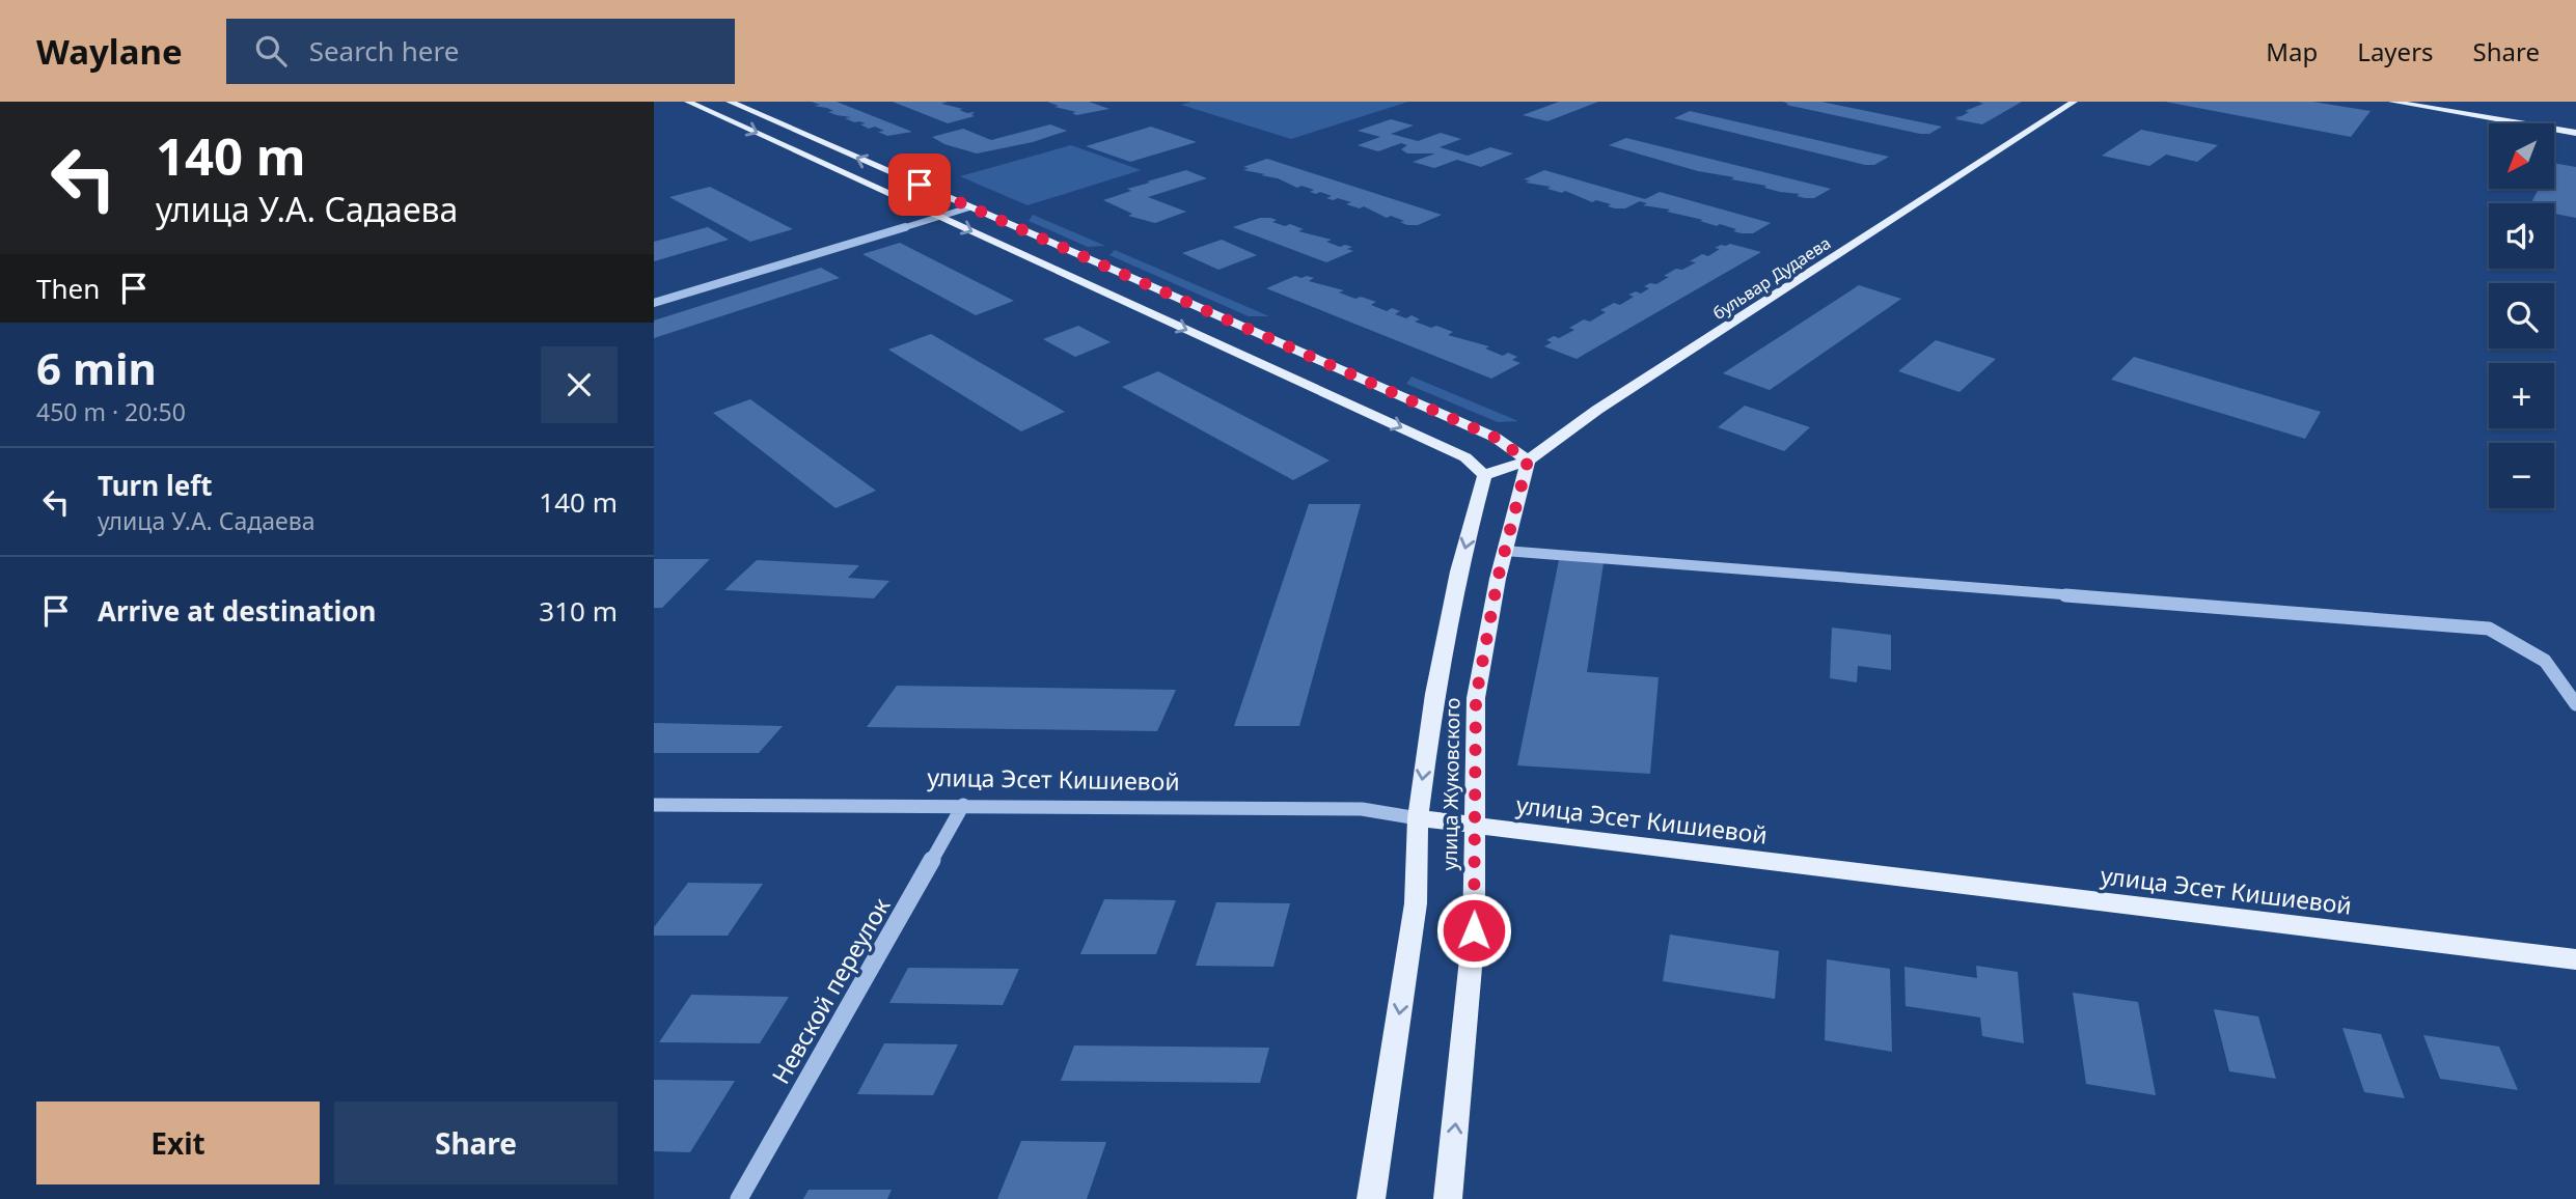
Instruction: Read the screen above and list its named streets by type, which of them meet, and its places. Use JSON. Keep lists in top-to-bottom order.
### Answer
{
  "streets": {
    "main road": ["бульвар Дудаева", "улица Эсет Кишиевой", "улица Жуковского"],
    "street": ["Невской переулок"]
  },
  "crossings": [
    ["бульвар Дудаева", "улица Жуковского"],
    ["улица Эсет Кишиевой", "улица Жуковского"],
    ["улица Эсет Кишиевой", "Невской переулок"]
  ],
  "north": "bottom left",
  "page": {
    "header": "Waylane",
    "search": "Search here",
    "nav": ["Map", "Layers", "Share"],
    "turn": ["140 m", "улица У.А. Садаева"],
    "map_buttons": ["+", "−"],
    "then": "Then",
    "heading": ["6 min", "450 m · 20:50"],
    "list": [
      {
        "name": "Turn left",
        "note": "улица У.А. Садаева",
        "value": "140 m"
      },
      {
        "name": "Arrive at destination",
        "value": "310 m"
      }
    ],
    "buttons": ["Exit", "Share"]
  }
}
